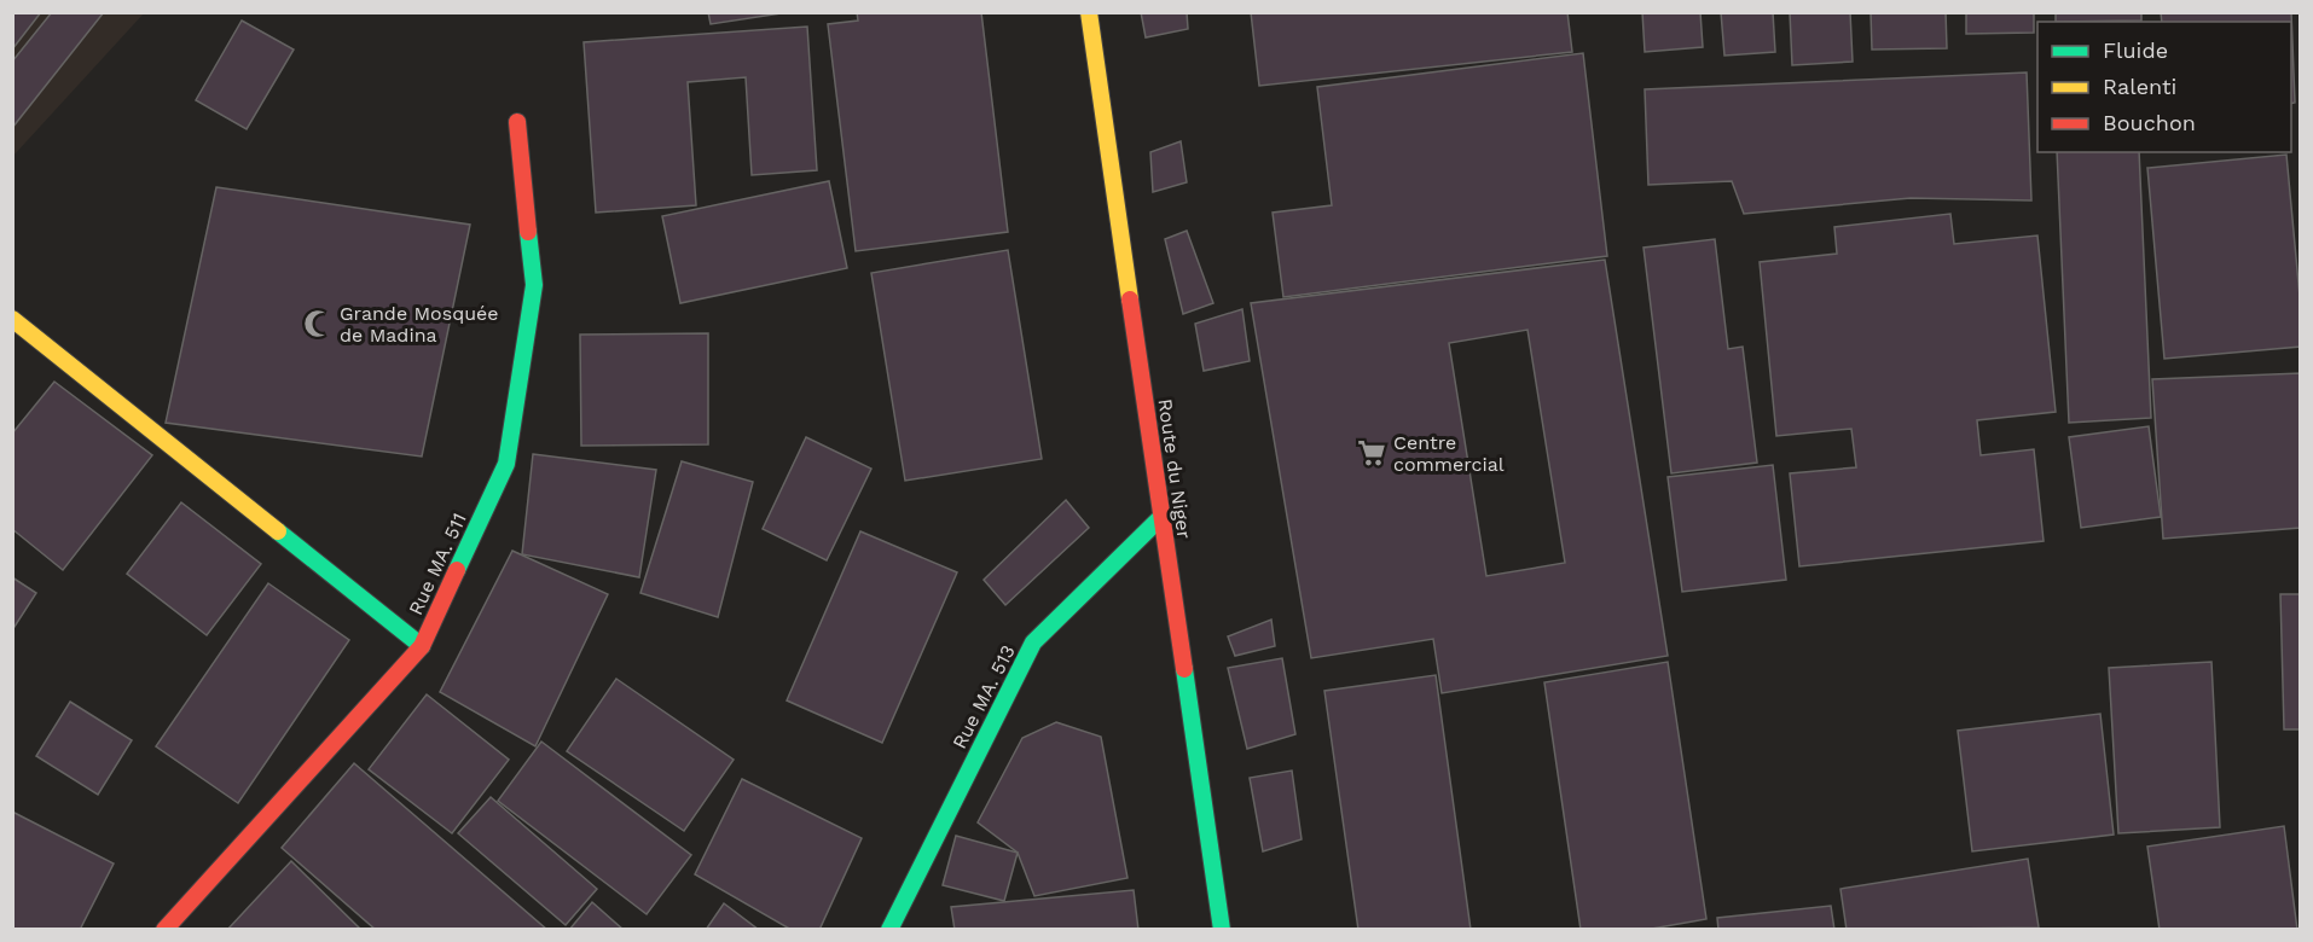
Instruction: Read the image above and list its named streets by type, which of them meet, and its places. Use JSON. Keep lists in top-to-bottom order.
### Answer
{
  "streets": {
    "street": ["Route du Niger", "Rue MA. 511", "Rue MA. 513"]
  },
  "crossings": [
    ["Route du Niger", "Rue MA. 513"]
  ],
  "places": {
    "mosque": ["Grande Mosquée de Madina"],
    "supermarket": ["Centre commercial"]
  },
  "legend": ["Fluide", "Ralenti", "Bouchon"]
}
